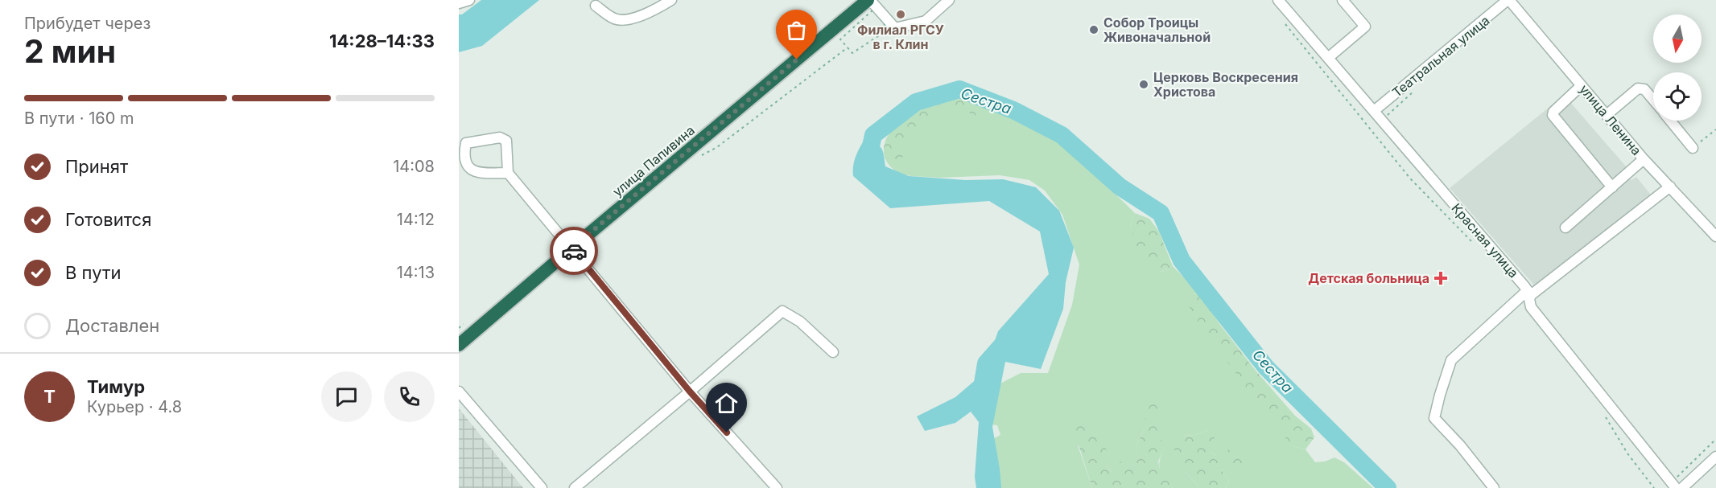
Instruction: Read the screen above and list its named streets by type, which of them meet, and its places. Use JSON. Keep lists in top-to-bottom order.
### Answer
{
  "streets": {
    "highway": ["улица Папивина"],
    "street": ["Театральная улица", "улица Ленина", "Красная улица"]
  },
  "crossings": [
    ["Театральная улица", "улица Ленина"],
    ["Театральная улица", "Красная улица"]
  ],
  "water": ["Сестра"],
  "places": {
    "other": ["Филиал РГСУ в г. Клин", "Собор Троицы Живоначальной", "Церковь Воскресения Христова"],
    "health": ["Детская больница"]
  },
  "north": "bottom",
  "page": {
    "heading": ["2 мин", "Прибудет через", "14:28–14:33"],
    "panel": ["Тимур", "Курьер · 4.8"],
    "bar": "В пути · 160 m",
    "list": [
      ["Принят", "14:08"],
      ["Готовится", "14:12"],
      ["В пути", "14:13"],
      "Доставлен"
    ],
    "round": "Т"
  }
}
